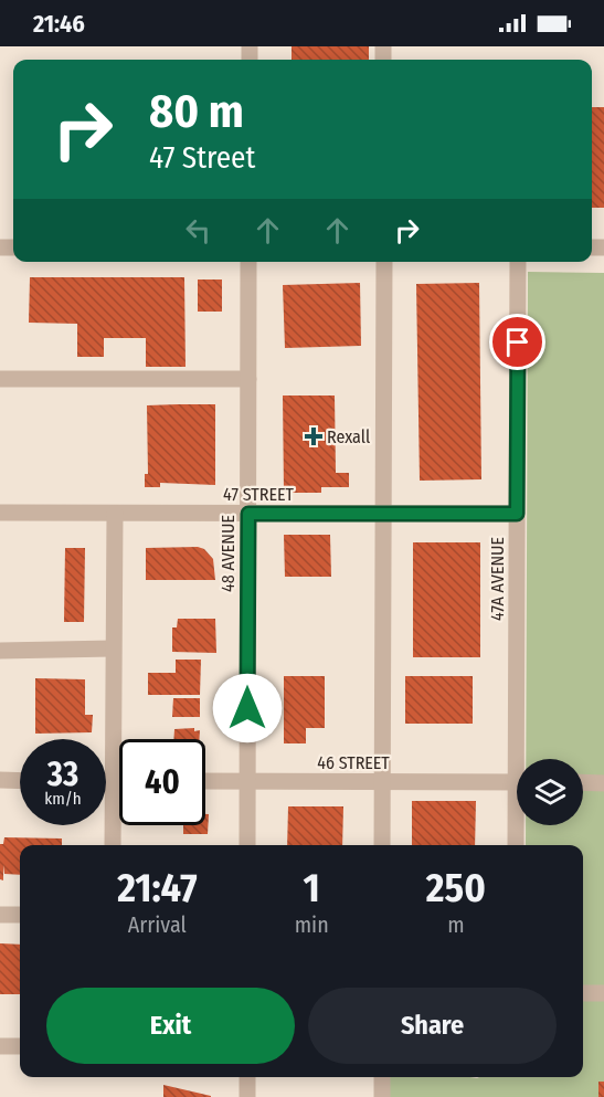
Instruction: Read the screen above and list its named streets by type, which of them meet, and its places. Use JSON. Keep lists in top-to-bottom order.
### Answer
{
  "streets": {
    "street": [
      "47 STREET",
      "48 AVENUE",
      "47A AVENUE",
      "46 STREET"
    ]
  },
  "crossings": [
    ["47 STREET", "48 AVENUE"],
    ["47 STREET", "47A AVENUE"],
    ["48 AVENUE", "46 STREET"]
  ],
  "places": {
    "health": ["Rexall"]
  },
  "page": {
    "status": "21:46",
    "turn": ["80 m", "47 Street"],
    "speed": "33 km/h",
    "limit": "40",
    "eta": [
      "21:47",
      "Arrival",
      "1",
      "min",
      "250",
      "m"
    ],
    "buttons": ["Exit", "Share"]
  }
}
